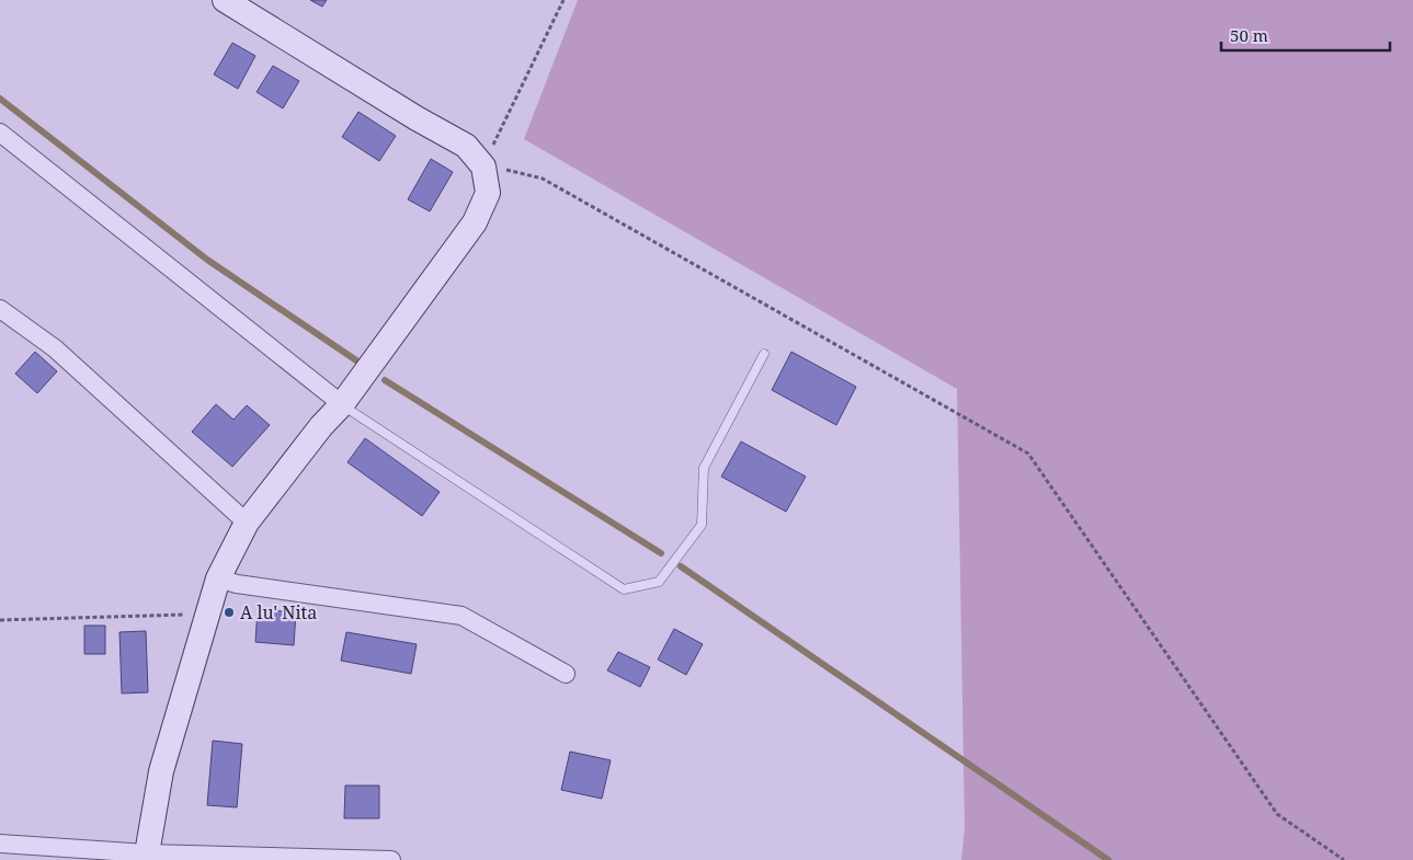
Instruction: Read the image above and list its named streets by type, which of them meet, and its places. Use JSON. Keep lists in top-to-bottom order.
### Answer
{
  "places": ["A lu' Nita"],
  "scale_bar": "50 m"
}
